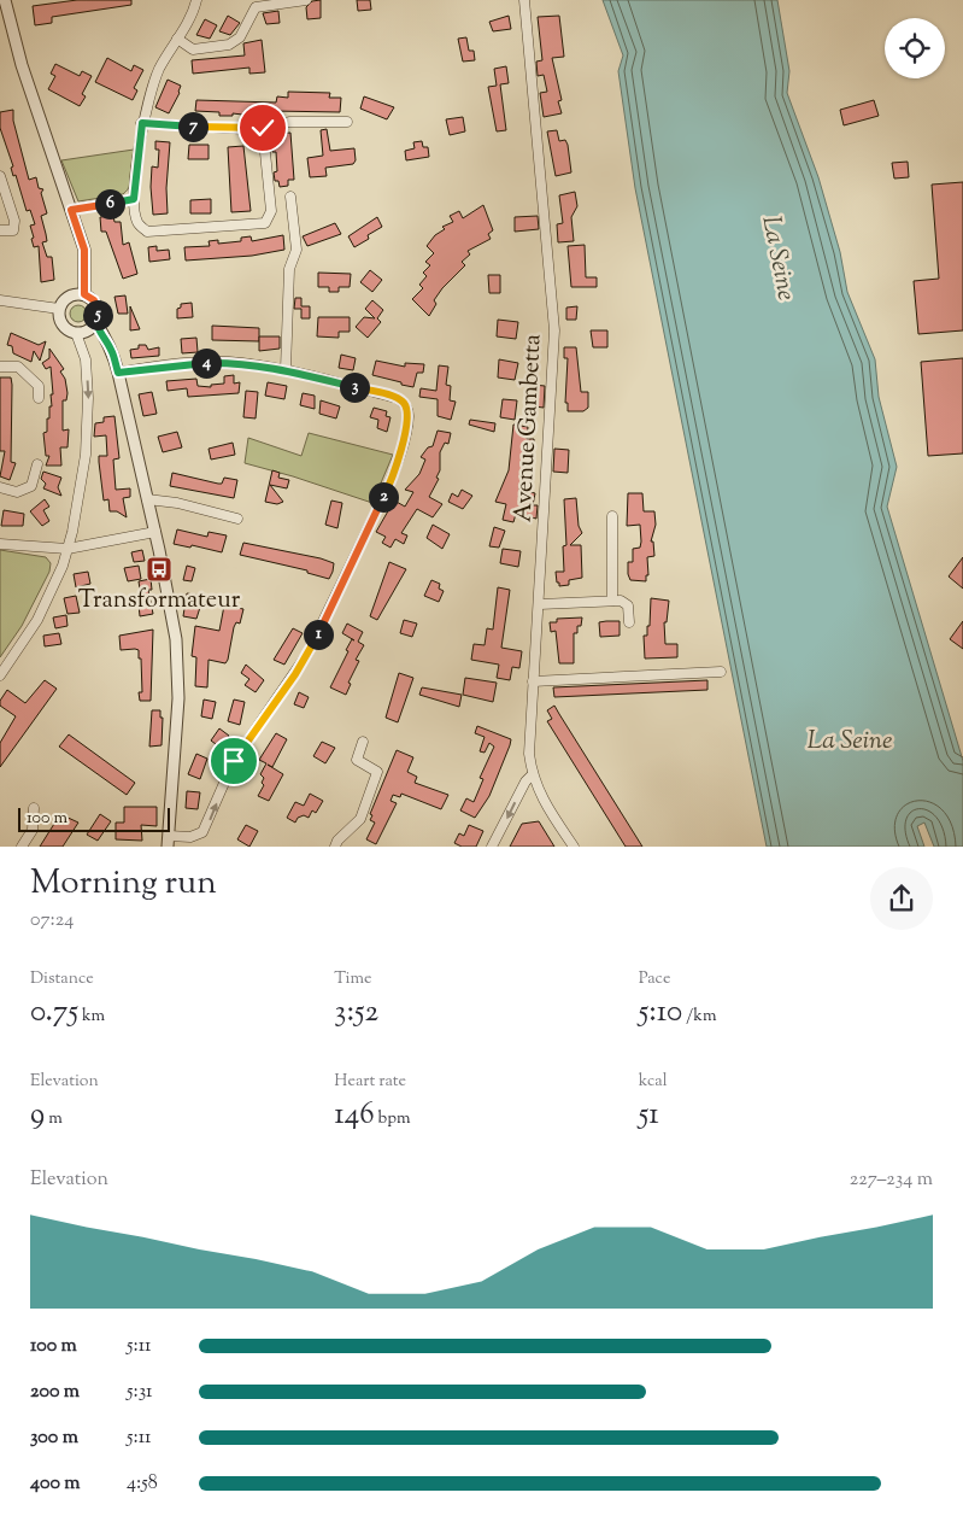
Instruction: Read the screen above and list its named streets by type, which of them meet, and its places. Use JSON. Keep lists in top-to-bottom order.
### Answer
{
  "streets": {
    "street": ["Avenue Gambetta"]
  },
  "water": ["La Seine"],
  "places": {
    "bus stop": ["Transformateur"]
  },
  "scale_bar": "100 m",
  "page": {
    "pins": [
      "7",
      "6",
      "5",
      "4",
      "3",
      "2",
      "1"
    ],
    "scale": "100 m",
    "heading": ["Morning run", "07:24"],
    "stats": [
      ["Distance", "0.75 km"],
      ["Time", "3:52"],
      ["Pace", "5:10 /km"],
      ["Elevation", "9 m"],
      ["Heart rate", "146 bpm"],
      ["kcal", "51"]
    ],
    "chart": ["Elevation", "227–234 m"],
    "list": [
      {
        "name": "100 m",
        "note": "5:11"
      },
      {
        "name": "200 m",
        "note": "5:31"
      },
      {
        "name": "300 m",
        "note": "5:11"
      },
      {
        "name": "400 m",
        "note": "4:58"
      }
    ]
  }
}
